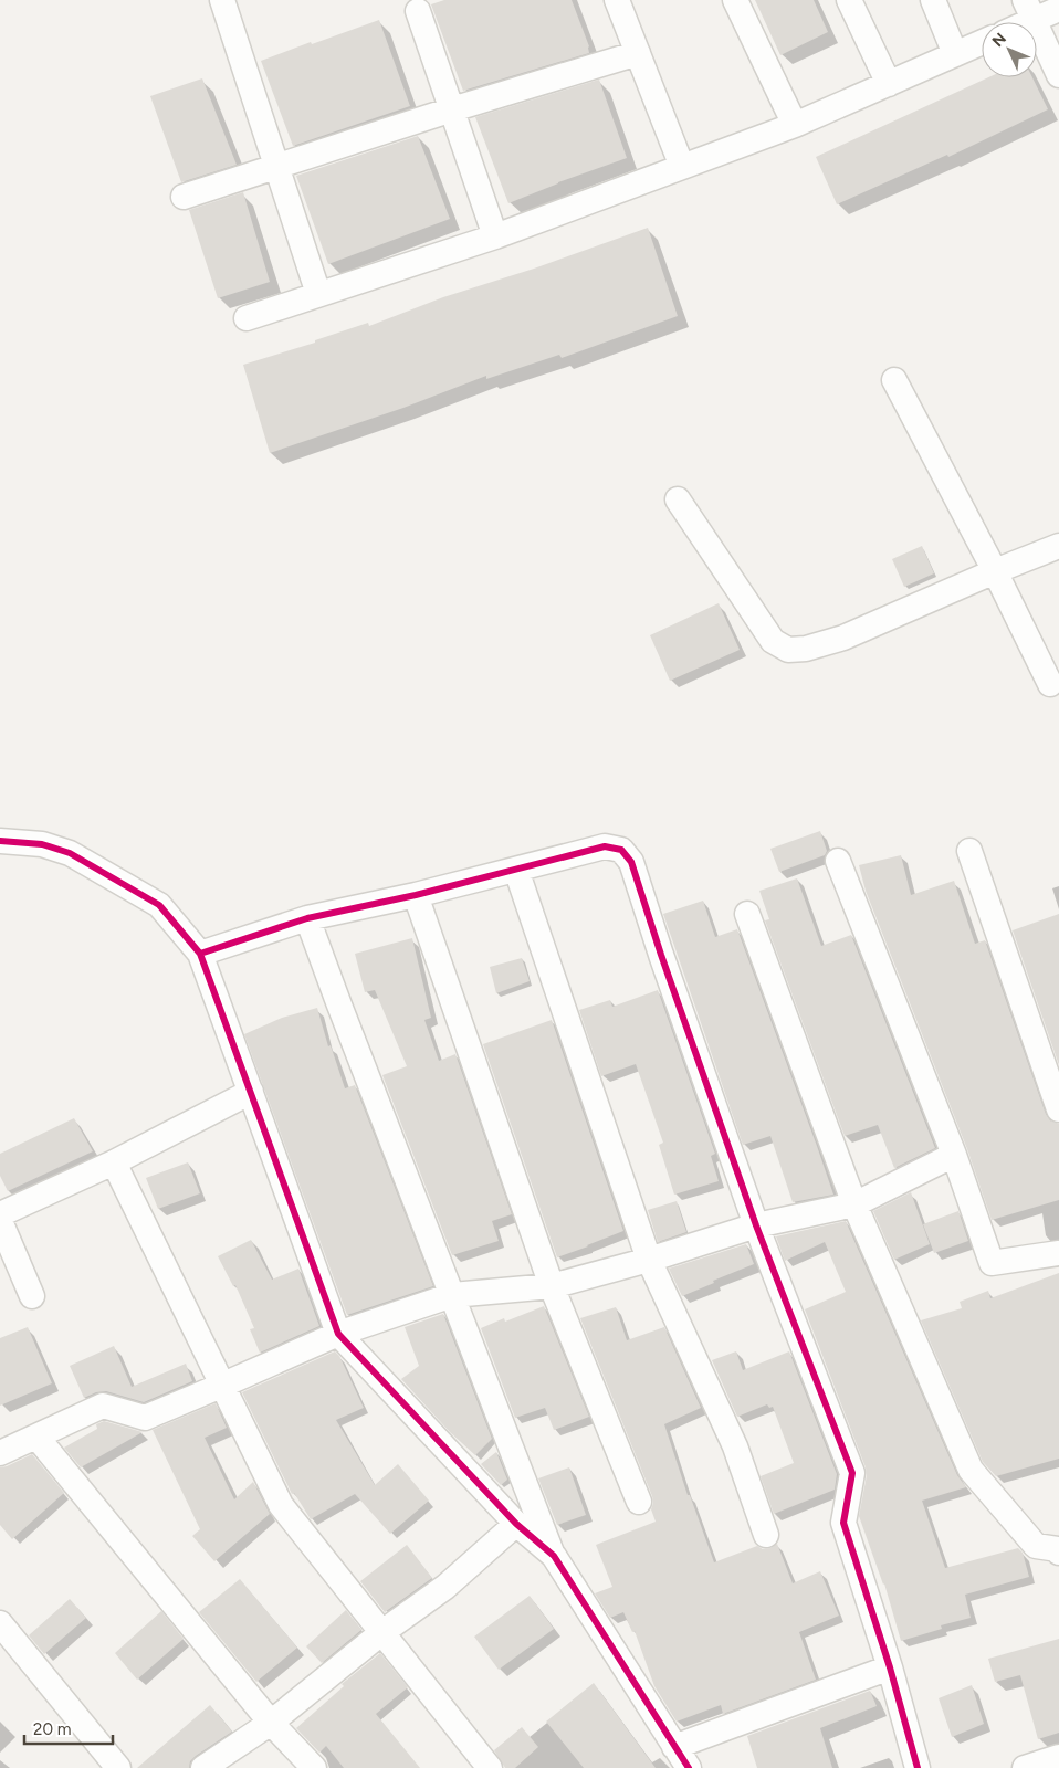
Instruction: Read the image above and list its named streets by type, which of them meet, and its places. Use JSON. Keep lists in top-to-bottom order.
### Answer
{
  "scale_bar": "20 m",
  "north": "top left"
}
